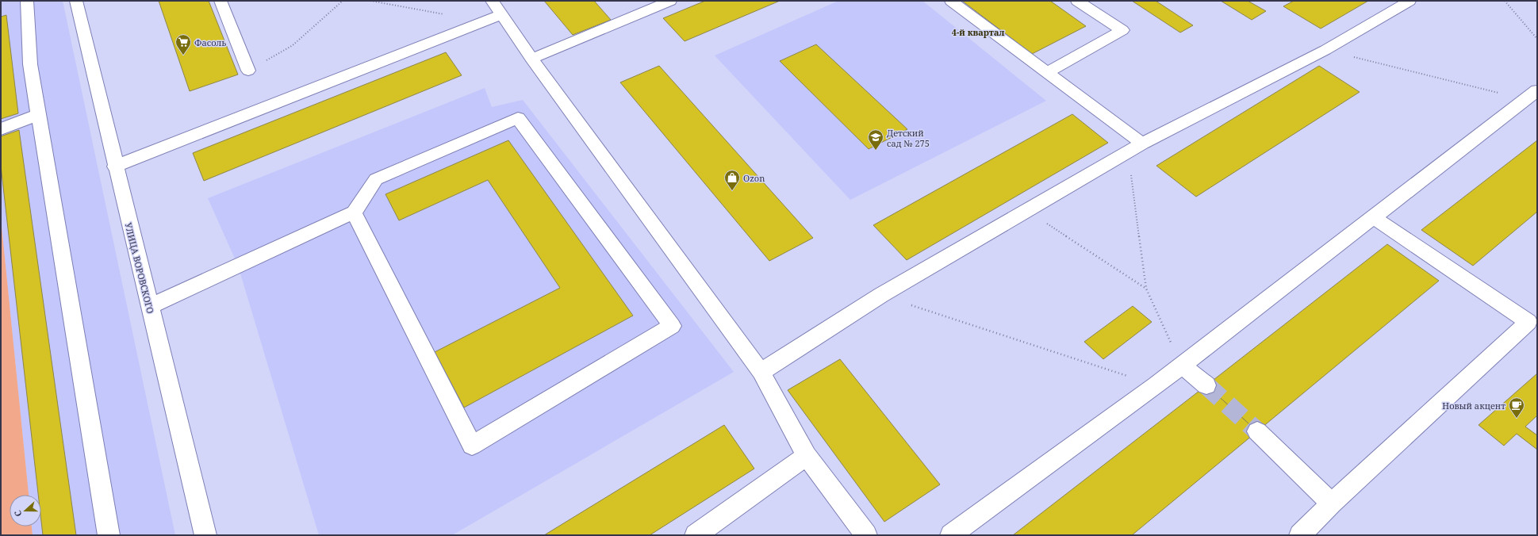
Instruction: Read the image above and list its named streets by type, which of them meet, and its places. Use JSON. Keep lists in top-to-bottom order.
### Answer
{
  "streets": {
    "street": ["УЛИЦА ВОРОВСКОГО"]
  },
  "districts": ["4-й квартал"],
  "places": {
    "supermarket": ["Фасоль"],
    "school or university": ["Детский сад № 275"],
    "shop": ["Ozon"],
    "cafe": ["Новый акцент"]
  },
  "north": "left"
}
